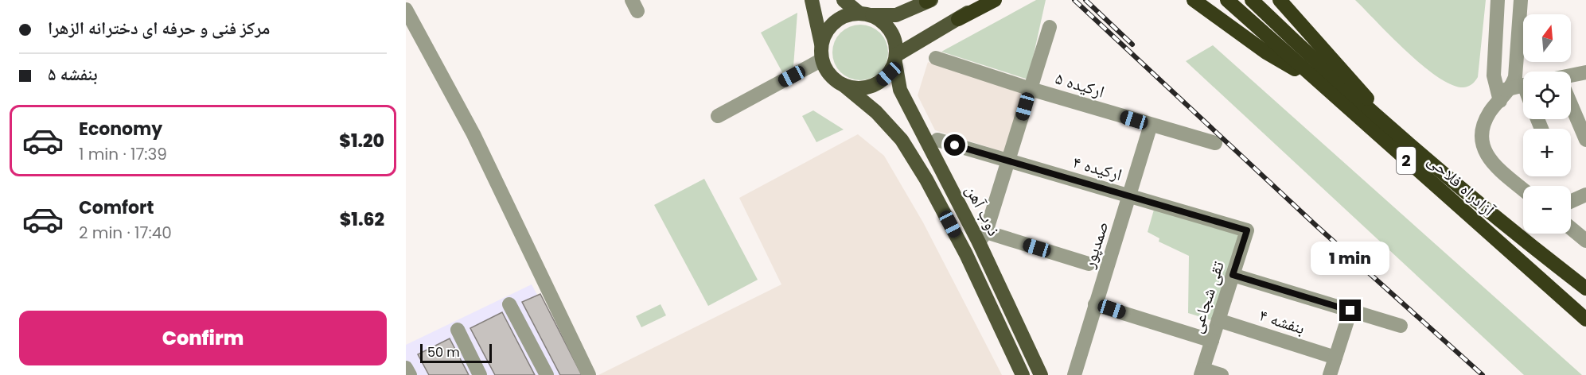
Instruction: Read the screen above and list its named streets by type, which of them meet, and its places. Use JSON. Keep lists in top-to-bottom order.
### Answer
{
  "streets": {
    "highway": ["2", "آزادراه فلاحی"],
    "main road": ["ذوب آهن"],
    "street": [
      "ارکیده ۵",
      "ارکیده ۴",
      "صمدپور",
      "تقی شجاعی",
      "بنفشه ۴"
    ]
  },
  "crossings": [
    ["ارکیده ۵", "صمدپور"],
    ["ارکیده ۴", "صمدپور"],
    ["ارکیده ۴", "تقی شجاعی"],
    ["تقی شجاعی", "بنفشه ۴"]
  ],
  "scale_bar": "50 m",
  "north": "top",
  "page": {
    "banner": ["مرکز فنی و حرفه ای دخترانه الزهرا", "بنفشه ۵"],
    "map_buttons": ["+", "−"],
    "list": [
      {
        "name": "Economy",
        "note": "1 min · 17:39",
        "value": "$1.20"
      },
      {
        "name": "Comfort",
        "note": "2 min · 17:40",
        "value": "$1.62"
      }
    ],
    "bubble": "1 min",
    "buttons": "Confirm",
    "scale": "50 m"
  }
}
